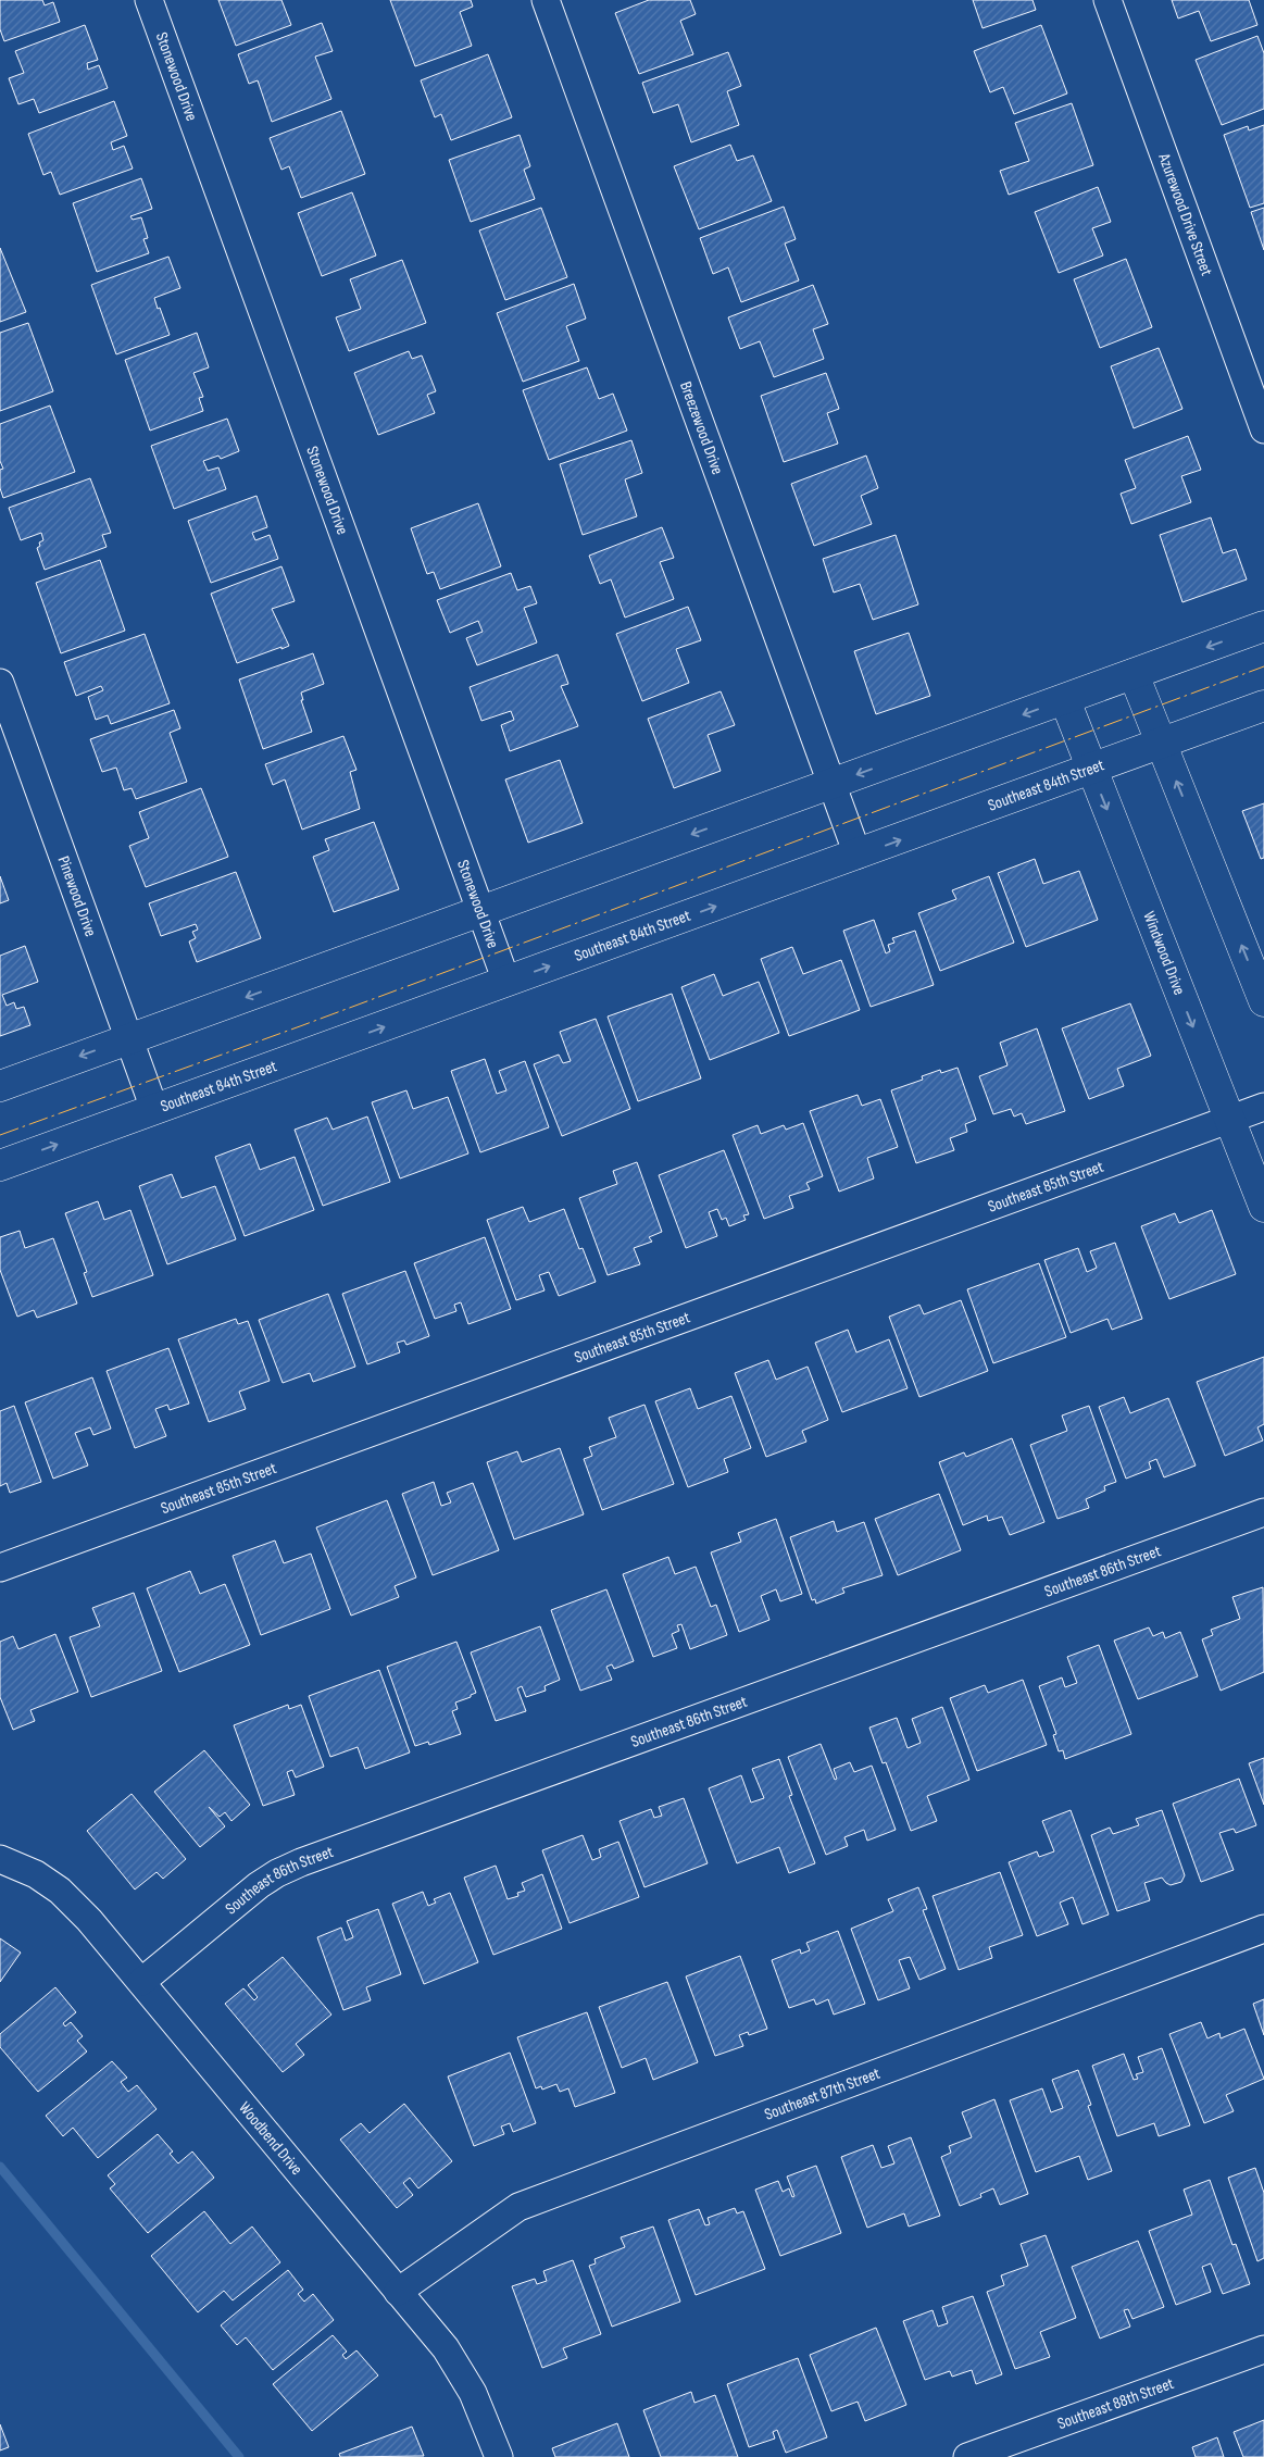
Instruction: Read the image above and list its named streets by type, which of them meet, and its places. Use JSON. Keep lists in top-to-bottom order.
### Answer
{
  "streets": {
    "street": [
      "Stonewood Drive",
      "Azurewood Drive Street",
      "Breezewood Drive",
      "Southeast 84th Street",
      "Pinewood Drive",
      "Windwood Drive",
      "Southeast 85th Street",
      "Southeast 86th Street",
      "Southeast 87th Street",
      "Woodbend Drive",
      "Southeast 88th Street"
    ]
  },
  "crossings": [
    ["Stonewood Drive", "Southeast 84th Street"],
    ["Breezewood Drive", "Southeast 84th Street"],
    ["Southeast 84th Street", "Pinewood Drive"],
    ["Southeast 84th Street", "Windwood Drive"],
    ["Windwood Drive", "Southeast 85th Street"],
    ["Southeast 86th Street", "Woodbend Drive"],
    ["Southeast 87th Street", "Woodbend Drive"]
  ]
}
